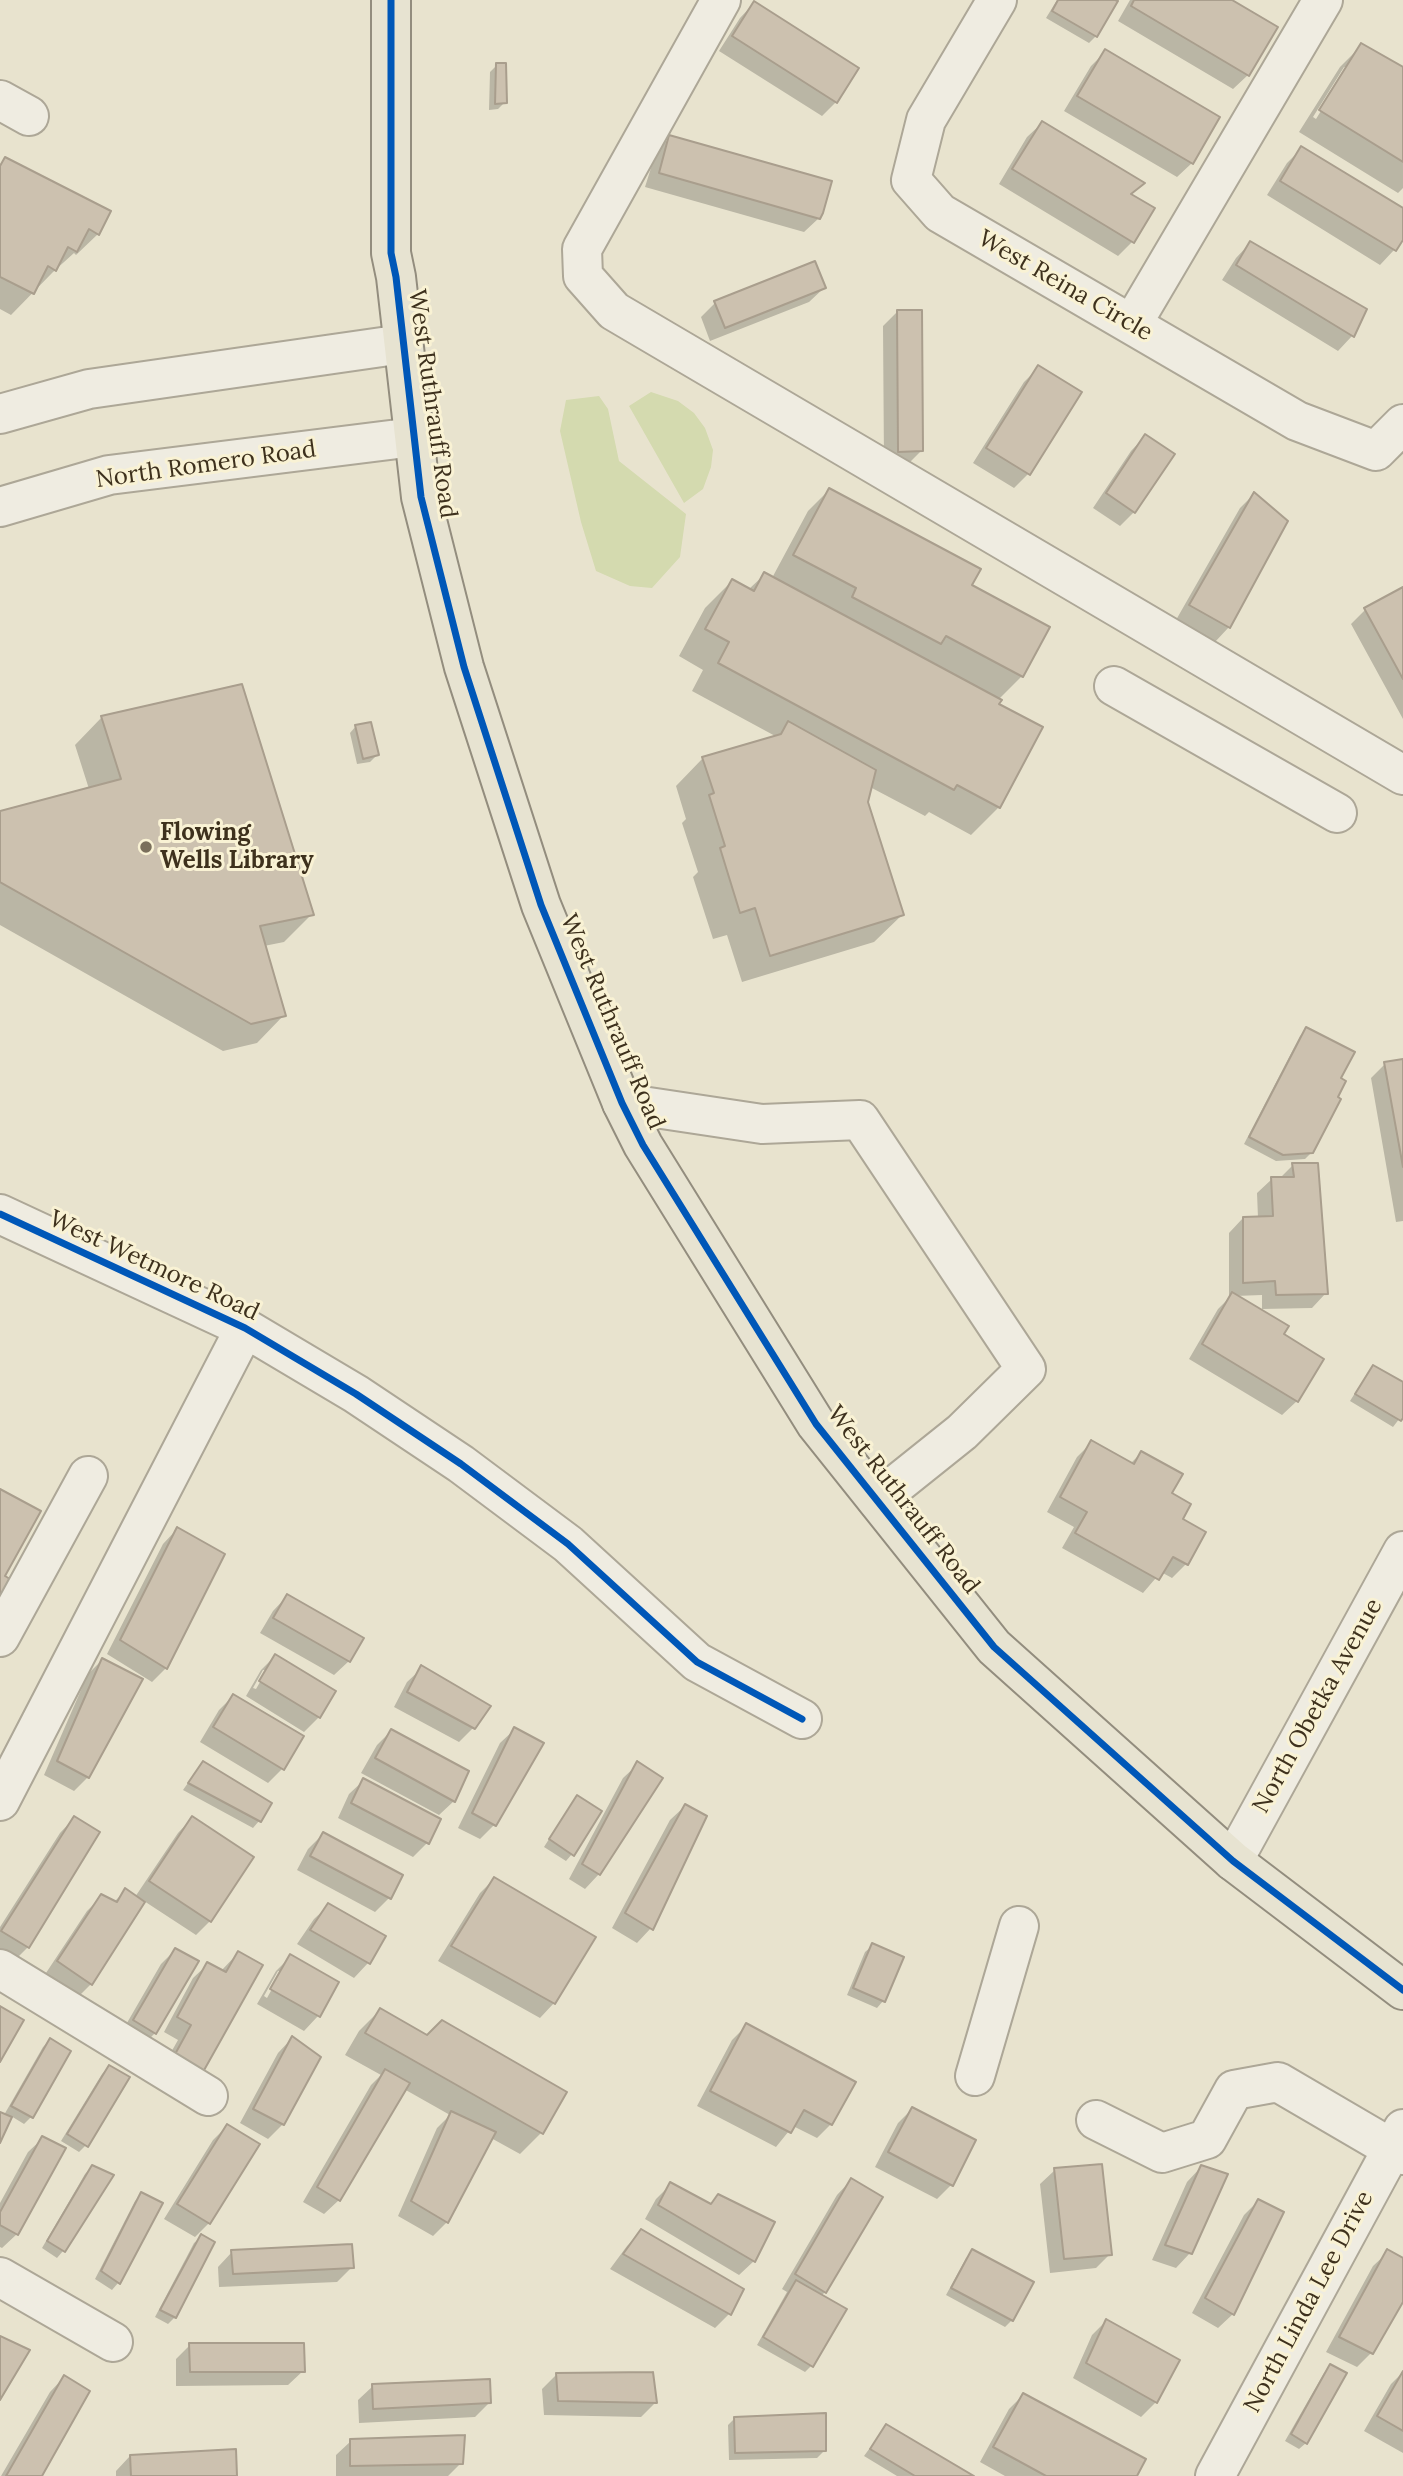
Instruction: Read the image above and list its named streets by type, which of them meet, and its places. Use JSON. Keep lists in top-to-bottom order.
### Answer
{
  "streets": {
    "main road": ["West Ruthrauff Road"],
    "street": [
      "West Reina Circle",
      "North Romero Road",
      "West Wetmore Road",
      "North Obetka Avenue",
      "North Linda Lee Drive"
    ]
  },
  "crossings": [
    ["West Ruthrauff Road", "North Romero Road"],
    ["West Ruthrauff Road", "North Obetka Avenue"]
  ],
  "places": ["Flowing Wells Library"]
}
